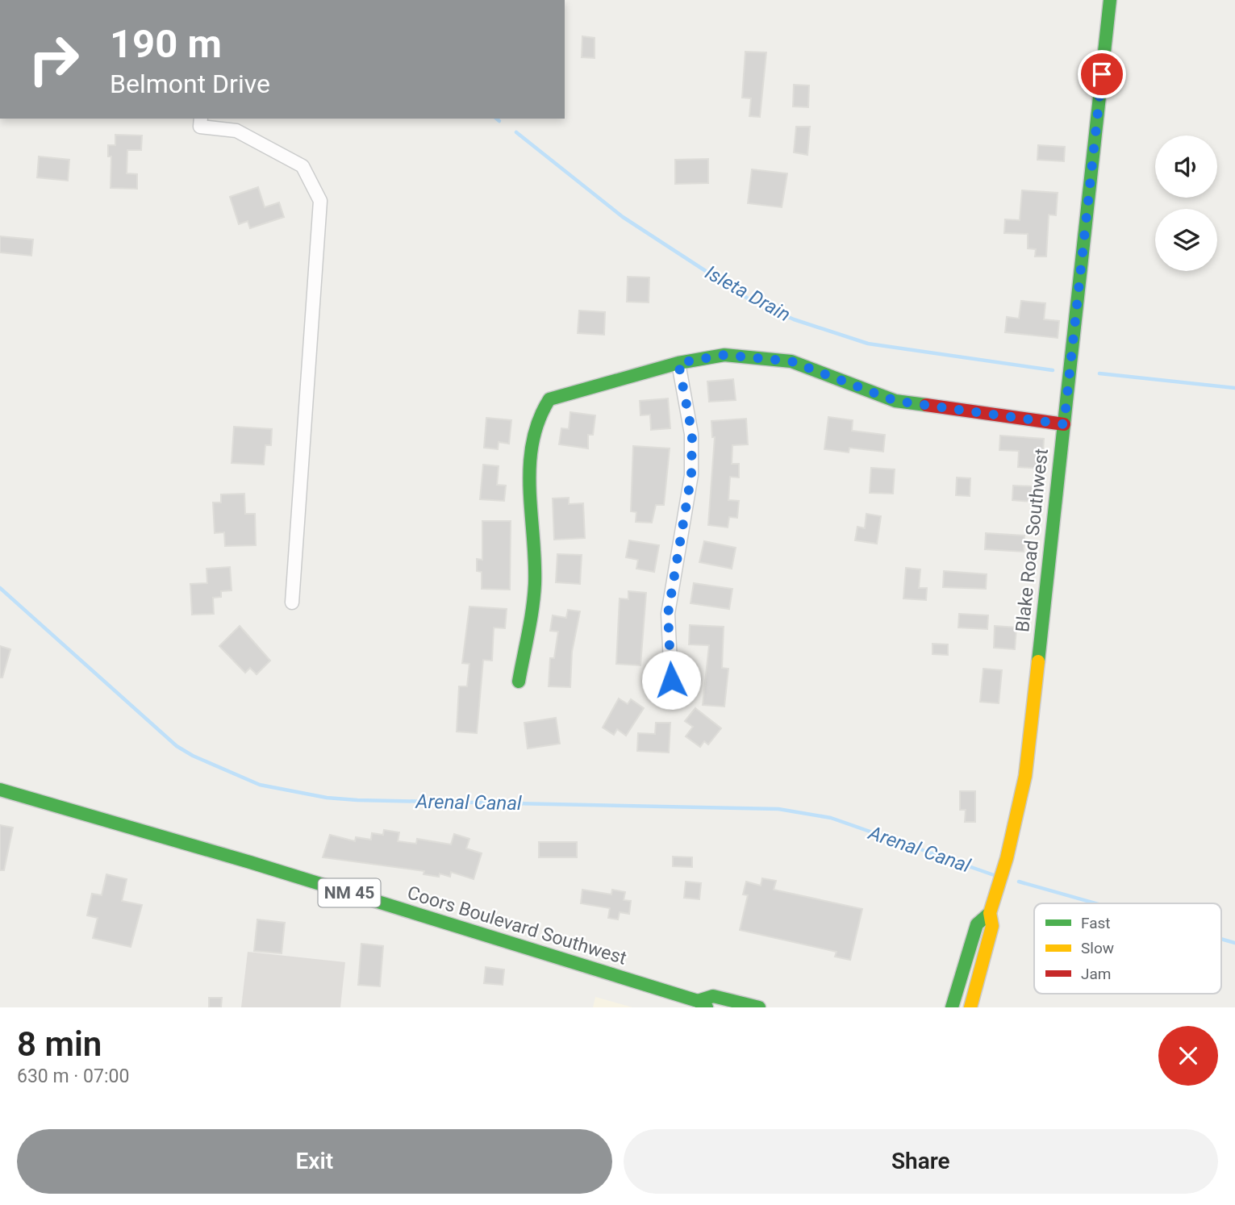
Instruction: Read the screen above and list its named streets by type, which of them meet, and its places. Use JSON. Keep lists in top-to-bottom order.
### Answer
{
  "streets": {
    "street": ["Blake Road Southwest", "NM 45", "Coors Boulevard Southwest"]
  },
  "water": ["Isleta Drain", "Arenal Canal"],
  "legend": ["Fast", "Slow", "Jam"],
  "page": {
    "turn": ["190 m", "Belmont Drive"],
    "heading": ["8 min", "630 m · 07:00"],
    "buttons": ["Exit", "Share"]
  }
}
